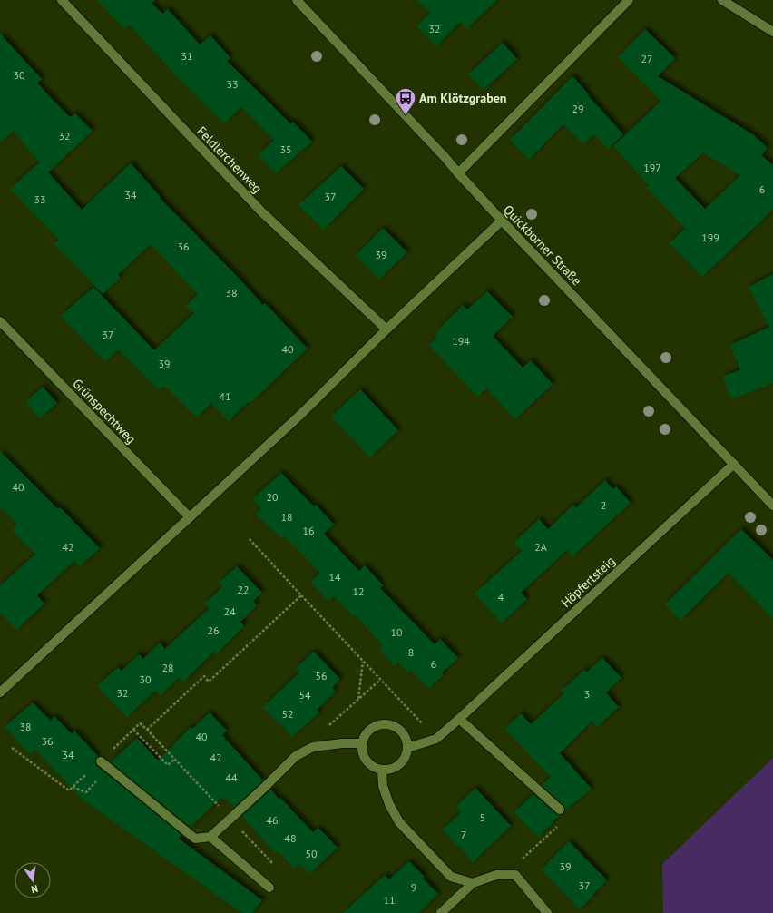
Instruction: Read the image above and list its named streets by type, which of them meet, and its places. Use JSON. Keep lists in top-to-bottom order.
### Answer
{
  "streets": {
    "street": [
      "Feldlerchenweg",
      "Quickborner Straße",
      "Grünspechtweg",
      "Höpfertsteig"
    ]
  },
  "crossings": [
    ["Quickborner Straße", "Höpfertsteig"]
  ],
  "places": {
    "bus stop": ["Am Klötzgraben"]
  },
  "house_numbers": [
    "32",
    "31",
    "27",
    "30",
    "33",
    "29",
    "32",
    "35",
    "197",
    "6",
    "34",
    "37",
    "33",
    "199",
    "36",
    "39",
    "38",
    "37",
    "194",
    "40",
    "39",
    "41",
    "40",
    "20",
    "2",
    "18",
    "16",
    "42",
    "2A",
    "14",
    "22",
    "12",
    "4",
    "24",
    "26",
    "10",
    "8",
    "6",
    "28",
    "56",
    "30",
    "32",
    "3",
    "54",
    "52",
    "38",
    "40",
    "36",
    "34",
    "42",
    "44",
    "5",
    "46",
    "7",
    "48",
    "50",
    "39",
    "37",
    "9",
    "11"
  ],
  "north": "bottom"
}
